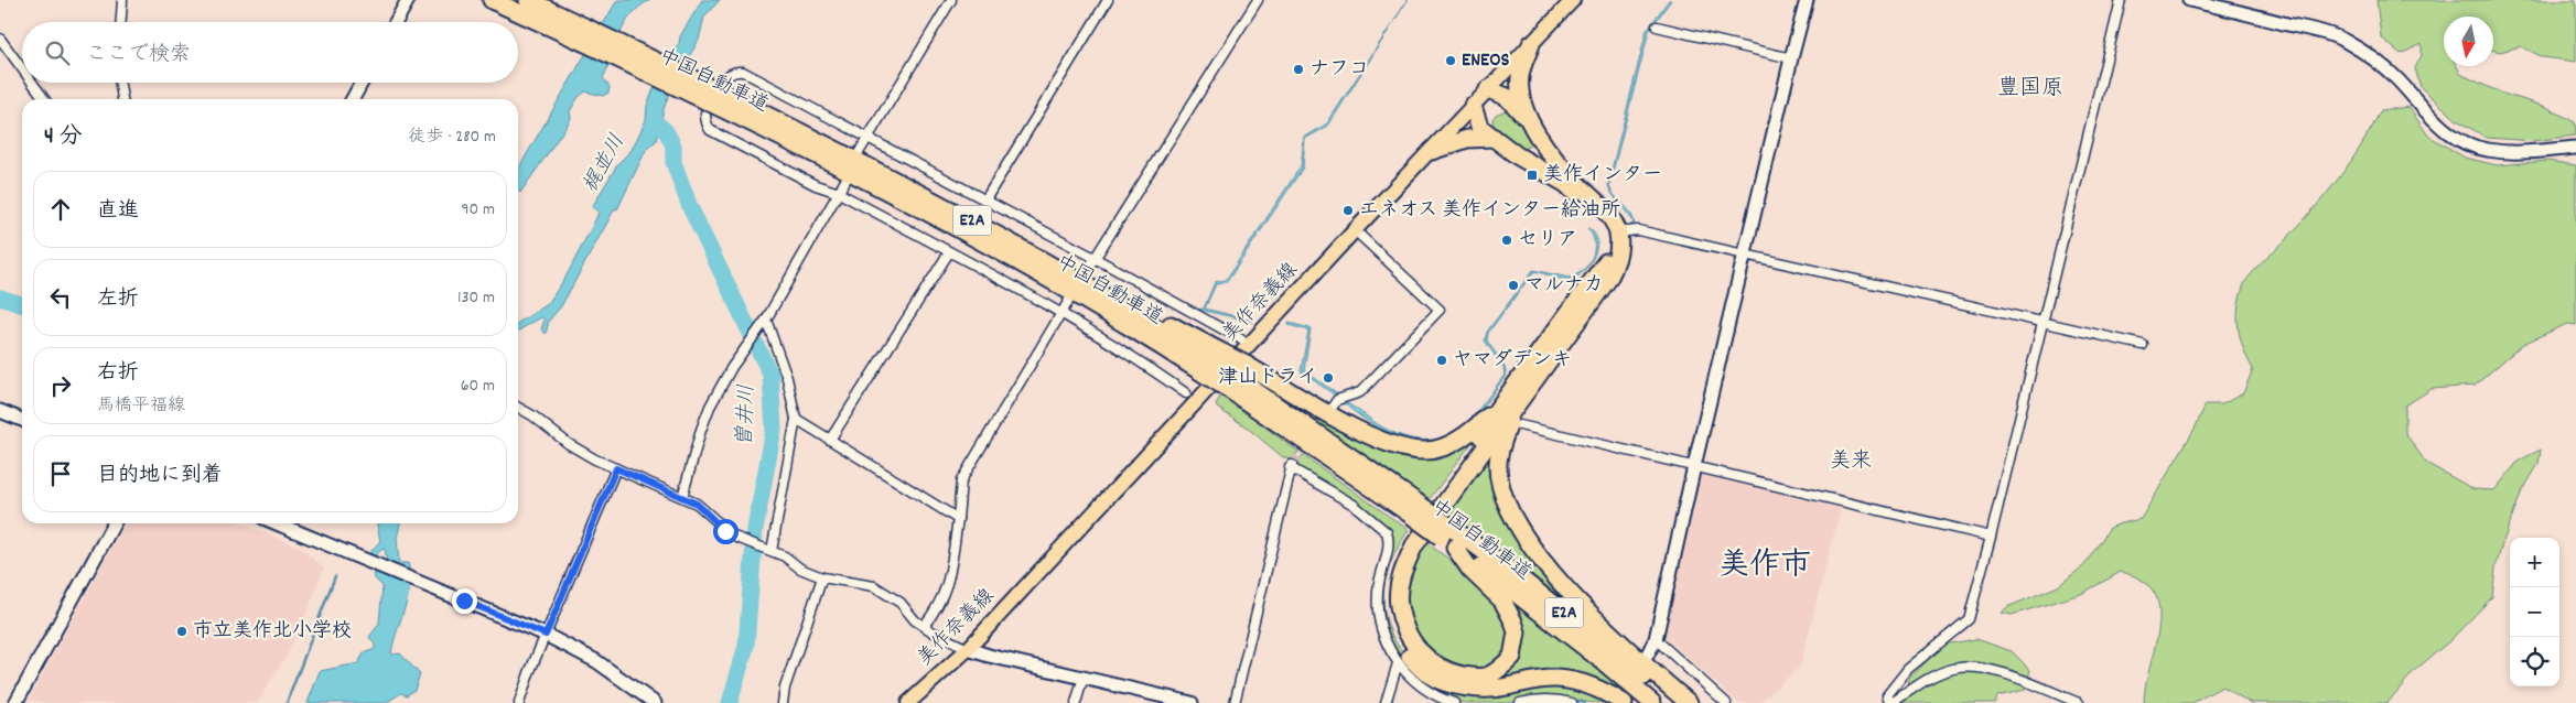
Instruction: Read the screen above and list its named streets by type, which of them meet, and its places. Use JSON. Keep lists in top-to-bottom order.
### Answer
{
  "streets": {
    "highway": ["中国自動車道", "E2A"],
    "main road": ["美作奈義線"]
  },
  "districts": ["豊国原", "美来", "美作市"],
  "water": ["梶並川", "曽井川"],
  "places": {
    "other": [
      "ENEOS",
      "ナフコ",
      "エネオス 美作インター給油所",
      "セリア",
      "マルナカ",
      "ヤマダデンキ",
      "津山ドライ",
      "市立美作北小学校"
    ],
    "transit": ["美作インター"]
  },
  "north": "bottom",
  "page": {
    "search": "ここで検索",
    "heading": ["4 分", "徒歩 · 280 m"],
    "list": [
      ["直進", "90 m"],
      ["左折", "130 m"],
      ["右折", "馬橋平福線", "60 m"],
      "目的地に到着"
    ],
    "map_buttons": ["+", "−"]
  }
}
